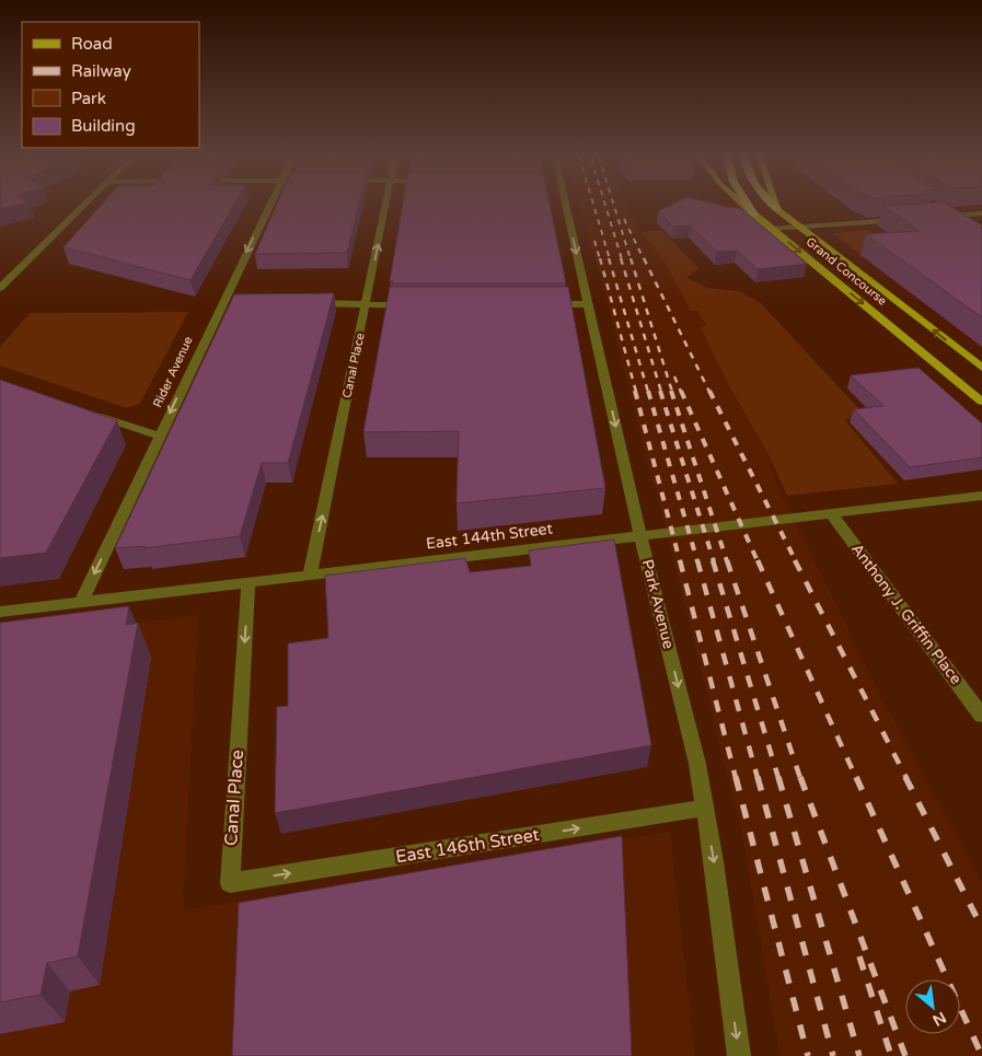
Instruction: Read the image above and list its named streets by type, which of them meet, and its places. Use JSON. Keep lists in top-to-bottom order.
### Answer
{
  "streets": {
    "main road": ["Grand Concourse"],
    "street": [
      "Canal Place",
      "Rider Avenue",
      "East 144th Street",
      "Park Avenue",
      "Anthony J. Griffin Place",
      "East 146th Street"
    ]
  },
  "crossings": [
    ["Canal Place", "East 144th Street"],
    ["Canal Place", "East 146th Street"],
    ["Rider Avenue", "East 144th Street"],
    ["East 144th Street", "Park Avenue"],
    ["East 144th Street", "Anthony J. Griffin Place"],
    ["Park Avenue", "East 146th Street"]
  ],
  "one_way": ["Rider Avenue", "Park Avenue", "East 146th Street"],
  "legend": [
    "Road",
    "Railway",
    "Park",
    "Building"
  ],
  "north": "bottom right"
}
